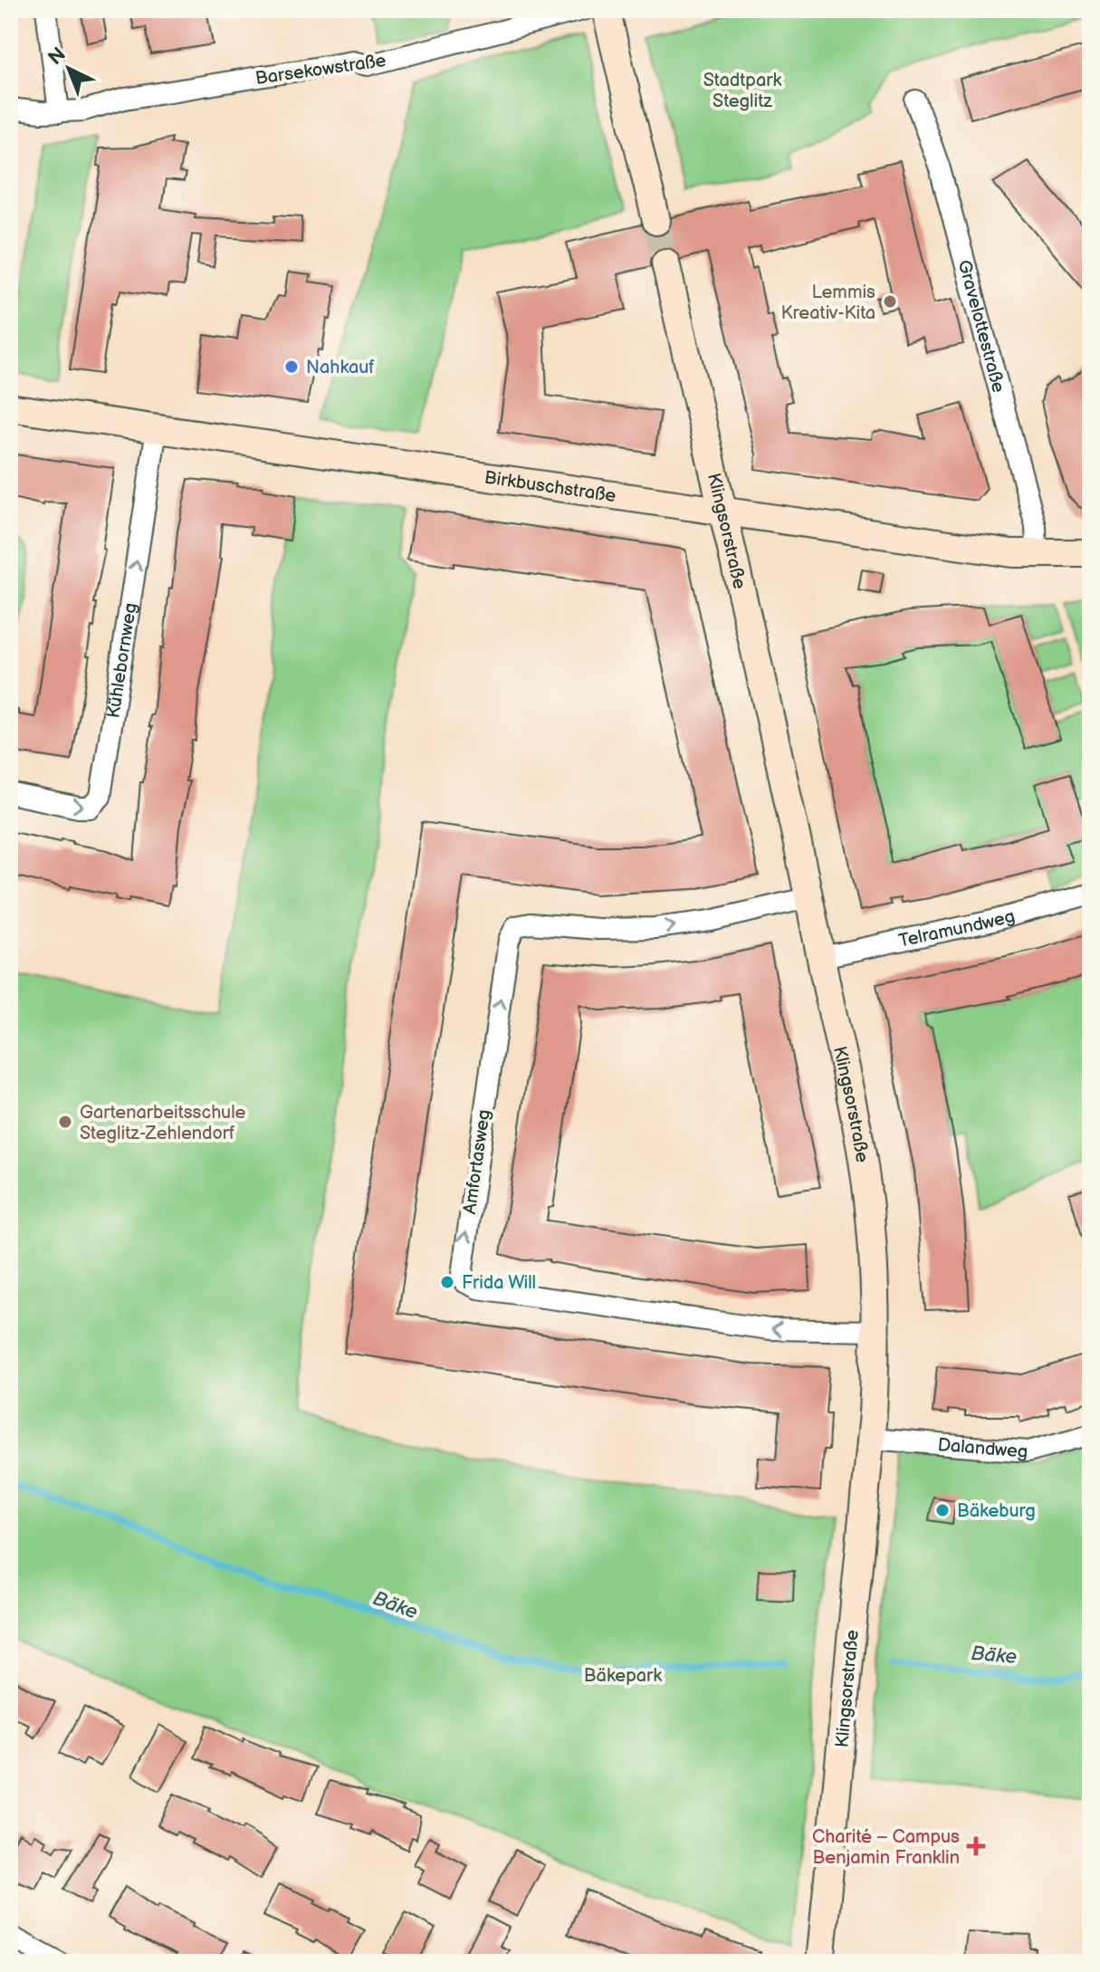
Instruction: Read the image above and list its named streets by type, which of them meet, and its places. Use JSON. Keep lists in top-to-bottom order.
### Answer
{
  "streets": {
    "street": [
      "Barsekowstraße",
      "Gravelottestraße",
      "Birkbuschstraße",
      "Klingsorstraße",
      "Kühlebornweg",
      "Telramundweg",
      "Amfortasweg",
      "Dalandweg"
    ]
  },
  "crossings": [
    ["Gravelottestraße", "Birkbuschstraße"],
    ["Birkbuschstraße", "Klingsorstraße"],
    ["Birkbuschstraße", "Kühlebornweg"],
    ["Klingsorstraße", "Telramundweg"],
    ["Klingsorstraße", "Amfortasweg"],
    ["Klingsorstraße", "Dalandweg"]
  ],
  "one_way": ["Kühlebornweg"],
  "water": ["Bäke"],
  "parks": ["Stadtpark Steglitz", "Bäkepark"],
  "places": {
    "other": [
      "Lemmis Kreativ-Kita",
      "Nahkauf",
      "Gartenarbeitsschule Steglitz-Zehlendorf",
      "Frida Will",
      "Bäkeburg"
    ],
    "health": ["Charité – Campus Benjamin Franklin"]
  },
  "north": "top left"
}
